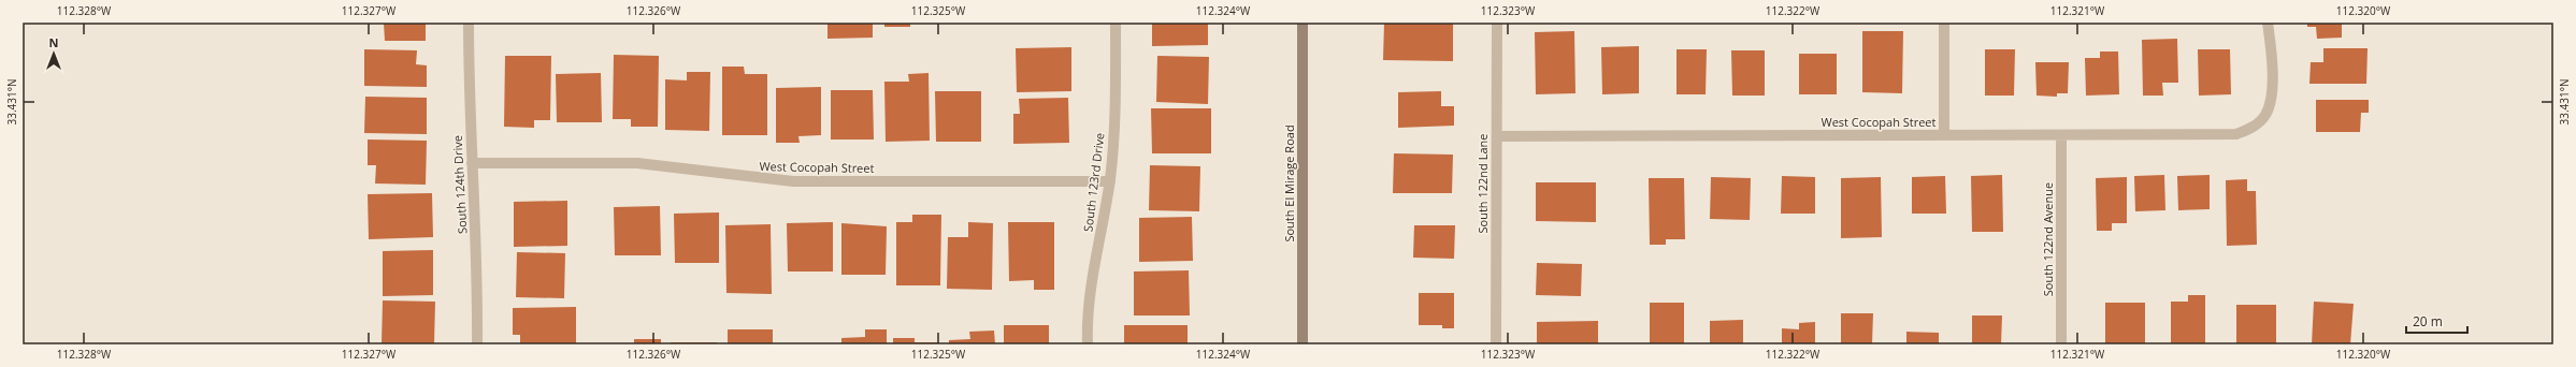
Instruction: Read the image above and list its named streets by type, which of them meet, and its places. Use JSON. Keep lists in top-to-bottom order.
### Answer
{
  "streets": {
    "main road": ["South El Mirage Road"],
    "street": [
      "West Cocopah Street",
      "South 123rd Drive",
      "South 122nd Lane",
      "South 124th Drive",
      "South 122nd Avenue"
    ]
  },
  "crossings": [
    ["West Cocopah Street", "South 123rd Drive"],
    ["West Cocopah Street", "South 122nd Lane"],
    ["West Cocopah Street", "South 124th Drive"],
    ["West Cocopah Street", "South 122nd Avenue"]
  ],
  "scale_bar": "20 m",
  "north": "top",
  "coordinates": [
    "112.328°W",
    "112.327°W",
    "112.326°W",
    "112.325°W",
    "112.324°W",
    "112.323°W",
    "112.322°W",
    "112.321°W",
    "112.320°W",
    "33.431°N"
  ]
}
